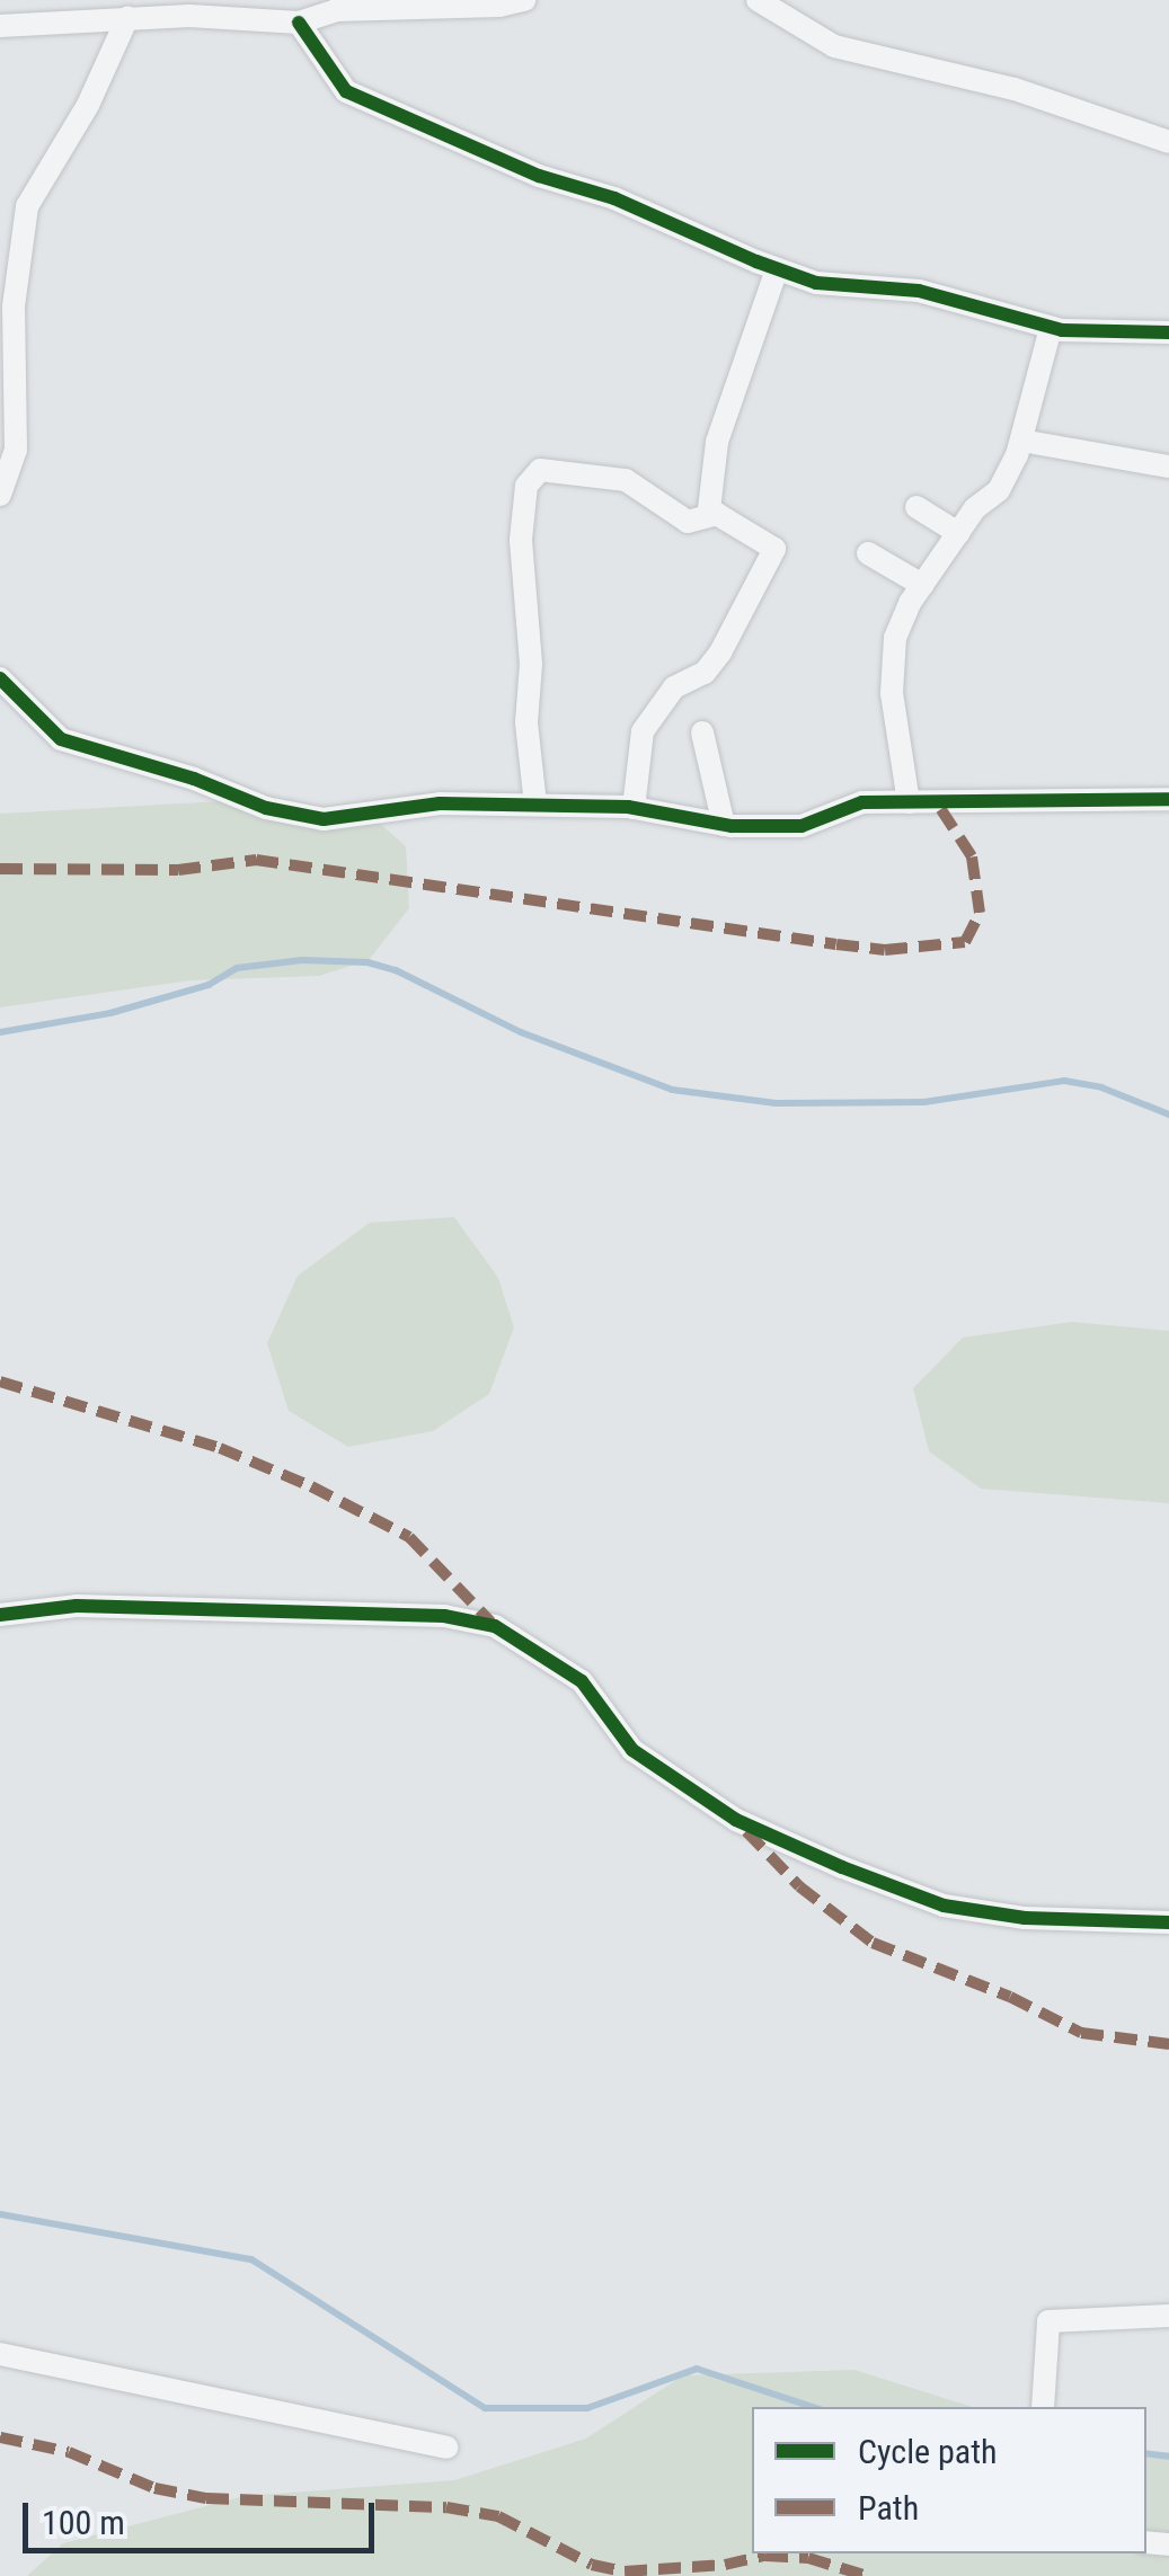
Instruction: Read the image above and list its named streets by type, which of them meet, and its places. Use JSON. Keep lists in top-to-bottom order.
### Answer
{
  "legend": ["Cycle path", "Path"],
  "scale_bar": "100 m"
}
